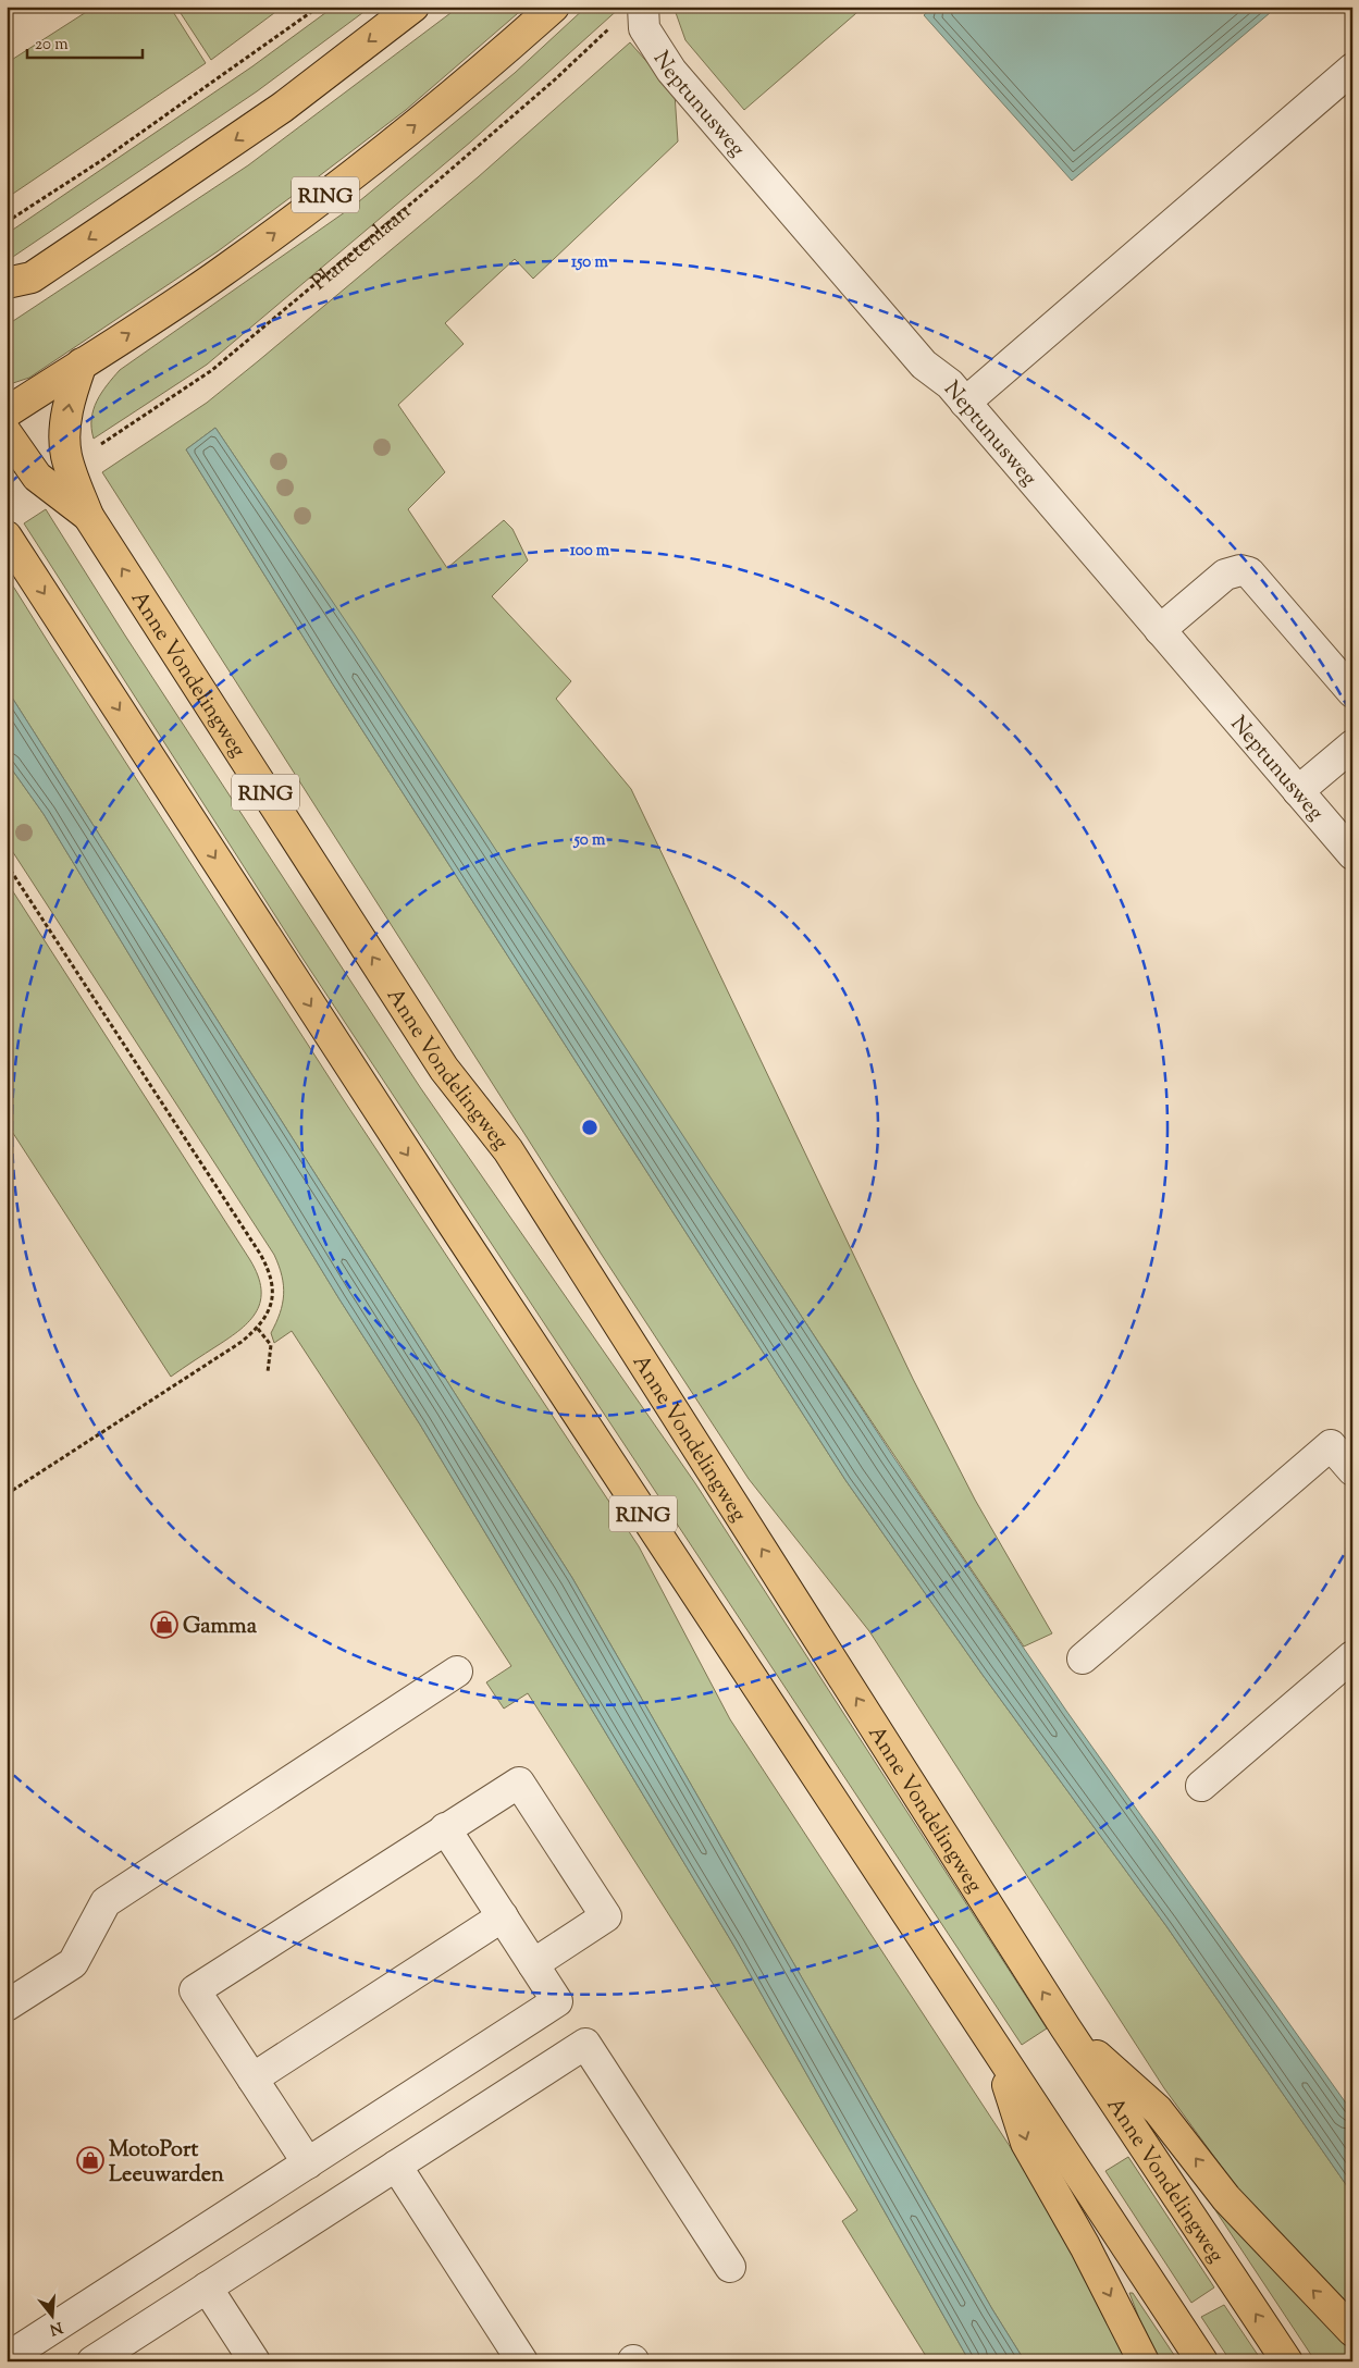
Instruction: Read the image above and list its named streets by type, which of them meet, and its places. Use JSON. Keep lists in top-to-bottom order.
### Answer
{
  "streets": {
    "main road": ["RING", "Anne Vondelingweg"],
    "street": ["Neptunusweg"],
    "path": ["Planetenlaan"]
  },
  "crossings": [
    ["RING", "Planetenlaan"],
    ["RING", "Anne Vondelingweg"]
  ],
  "places": {
    "shop": ["Gamma", "MotoPort Leeuwarden"]
  },
  "scale_bar": "20 m",
  "north": "bottom",
  "rings": ["150 m", "100 m", "50 m"]
}
